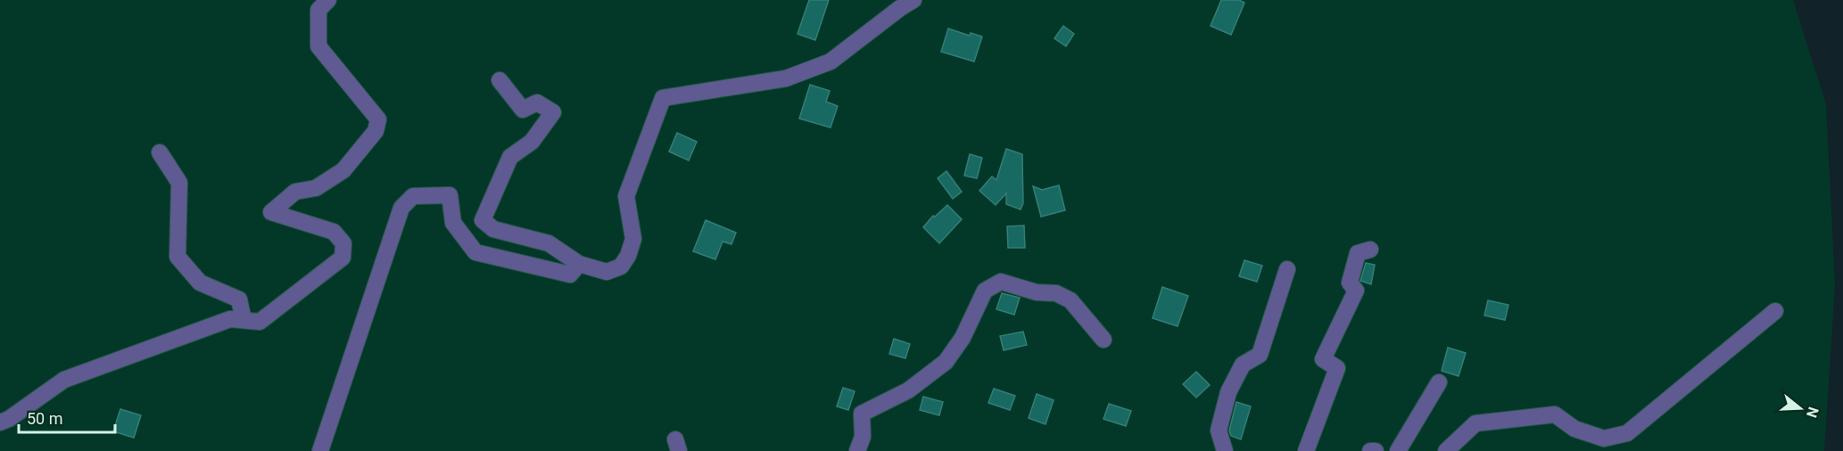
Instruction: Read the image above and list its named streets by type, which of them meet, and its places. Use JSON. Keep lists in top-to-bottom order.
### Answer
{
  "scale_bar": "50 m",
  "north": "right"
}
